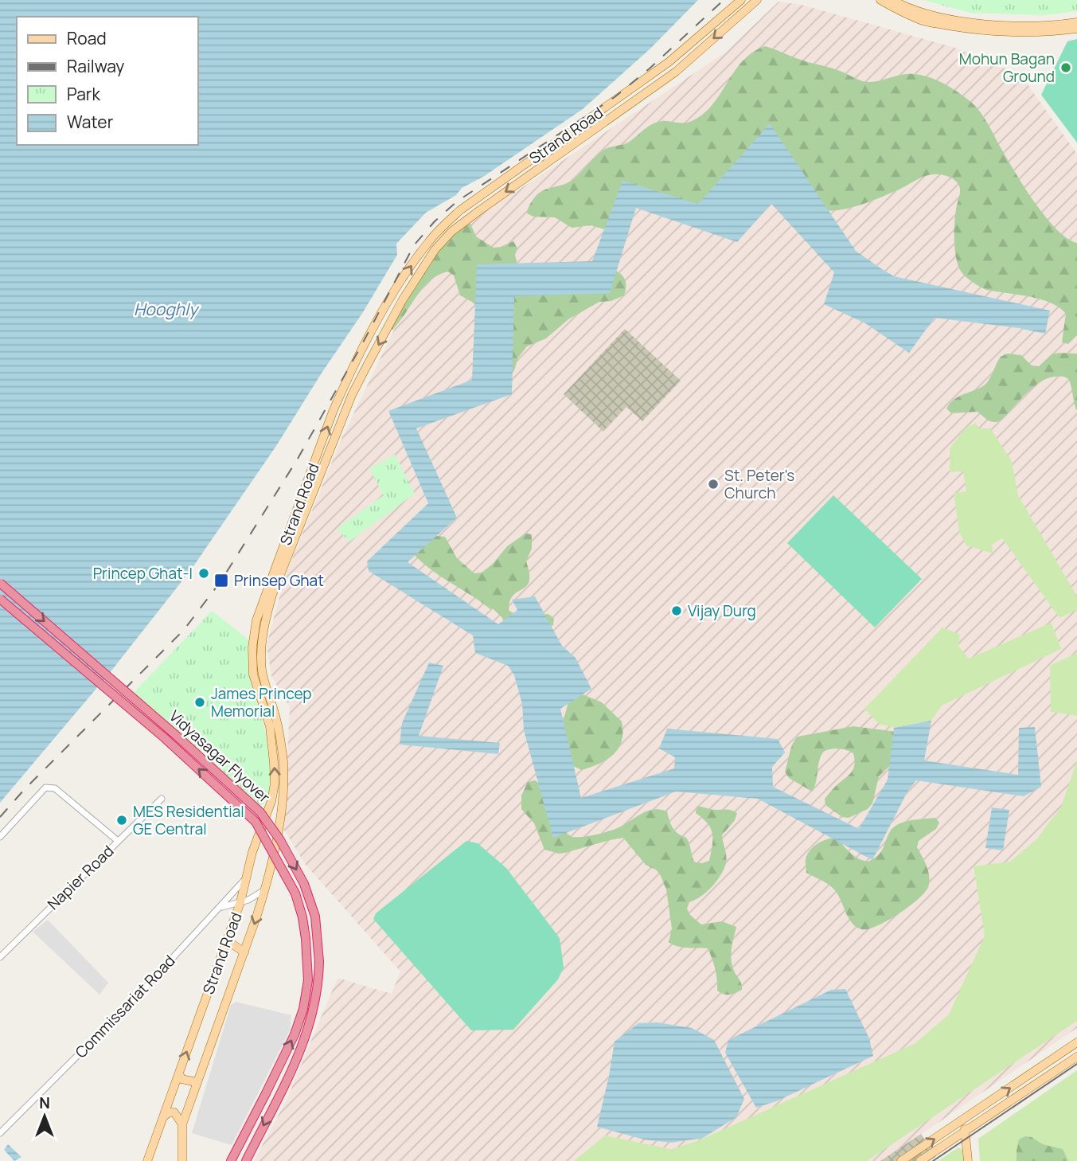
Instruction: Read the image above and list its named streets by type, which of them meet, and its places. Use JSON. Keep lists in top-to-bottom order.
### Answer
{
  "streets": {
    "highway": ["Vidyasagar Flyover"],
    "main road": ["Strand Road"],
    "street": ["Napier Road", "Commissariat Road"]
  },
  "crossings": [
    ["Strand Road", "Commissariat Road"]
  ],
  "water": ["Hooghly"],
  "places": {
    "other": [
      "Mohun Bagan Ground",
      "St. Peter's Church",
      "Princep Ghat-I",
      "Vijay Durg",
      "James Princep Memorial",
      "MES Residential GE Central"
    ],
    "transit": ["Prinsep Ghat"]
  },
  "legend": [
    "Road",
    "Railway",
    "Park",
    "Water"
  ],
  "north": "top"
}
